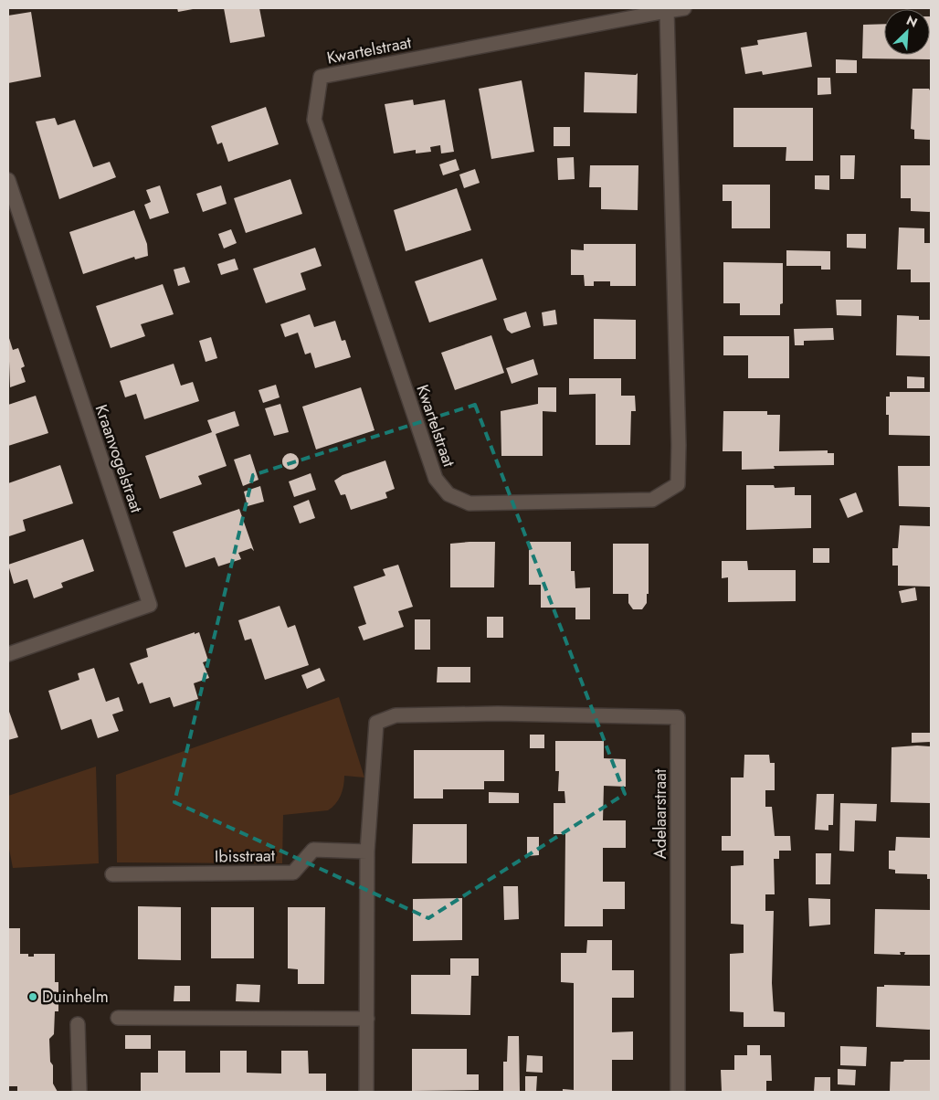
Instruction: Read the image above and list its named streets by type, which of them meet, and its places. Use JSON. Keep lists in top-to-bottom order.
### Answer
{
  "streets": {
    "street": [
      "Kwartelstraat",
      "Kraanvogelstraat",
      "Adelaarstraat",
      "Ibisstraat"
    ]
  },
  "crossings": [
    ["Adelaarstraat", "Ibisstraat"]
  ],
  "places": ["Duinhelm"],
  "north": "top right"
}
